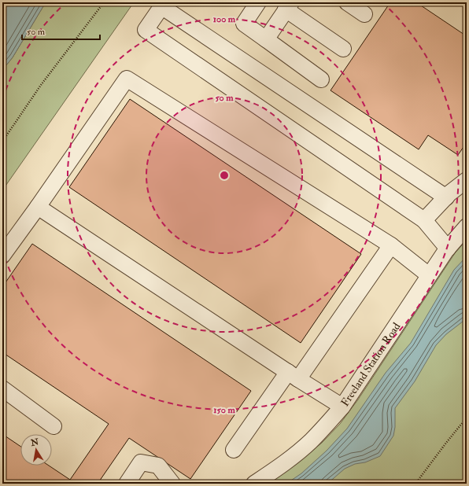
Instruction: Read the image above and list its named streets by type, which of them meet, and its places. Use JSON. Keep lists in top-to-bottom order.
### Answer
{
  "streets": {
    "street": ["Freeland Station Road"]
  },
  "scale_bar": "50 m",
  "north": "top",
  "rings": ["100 m", "50 m", "150 m"]
}
